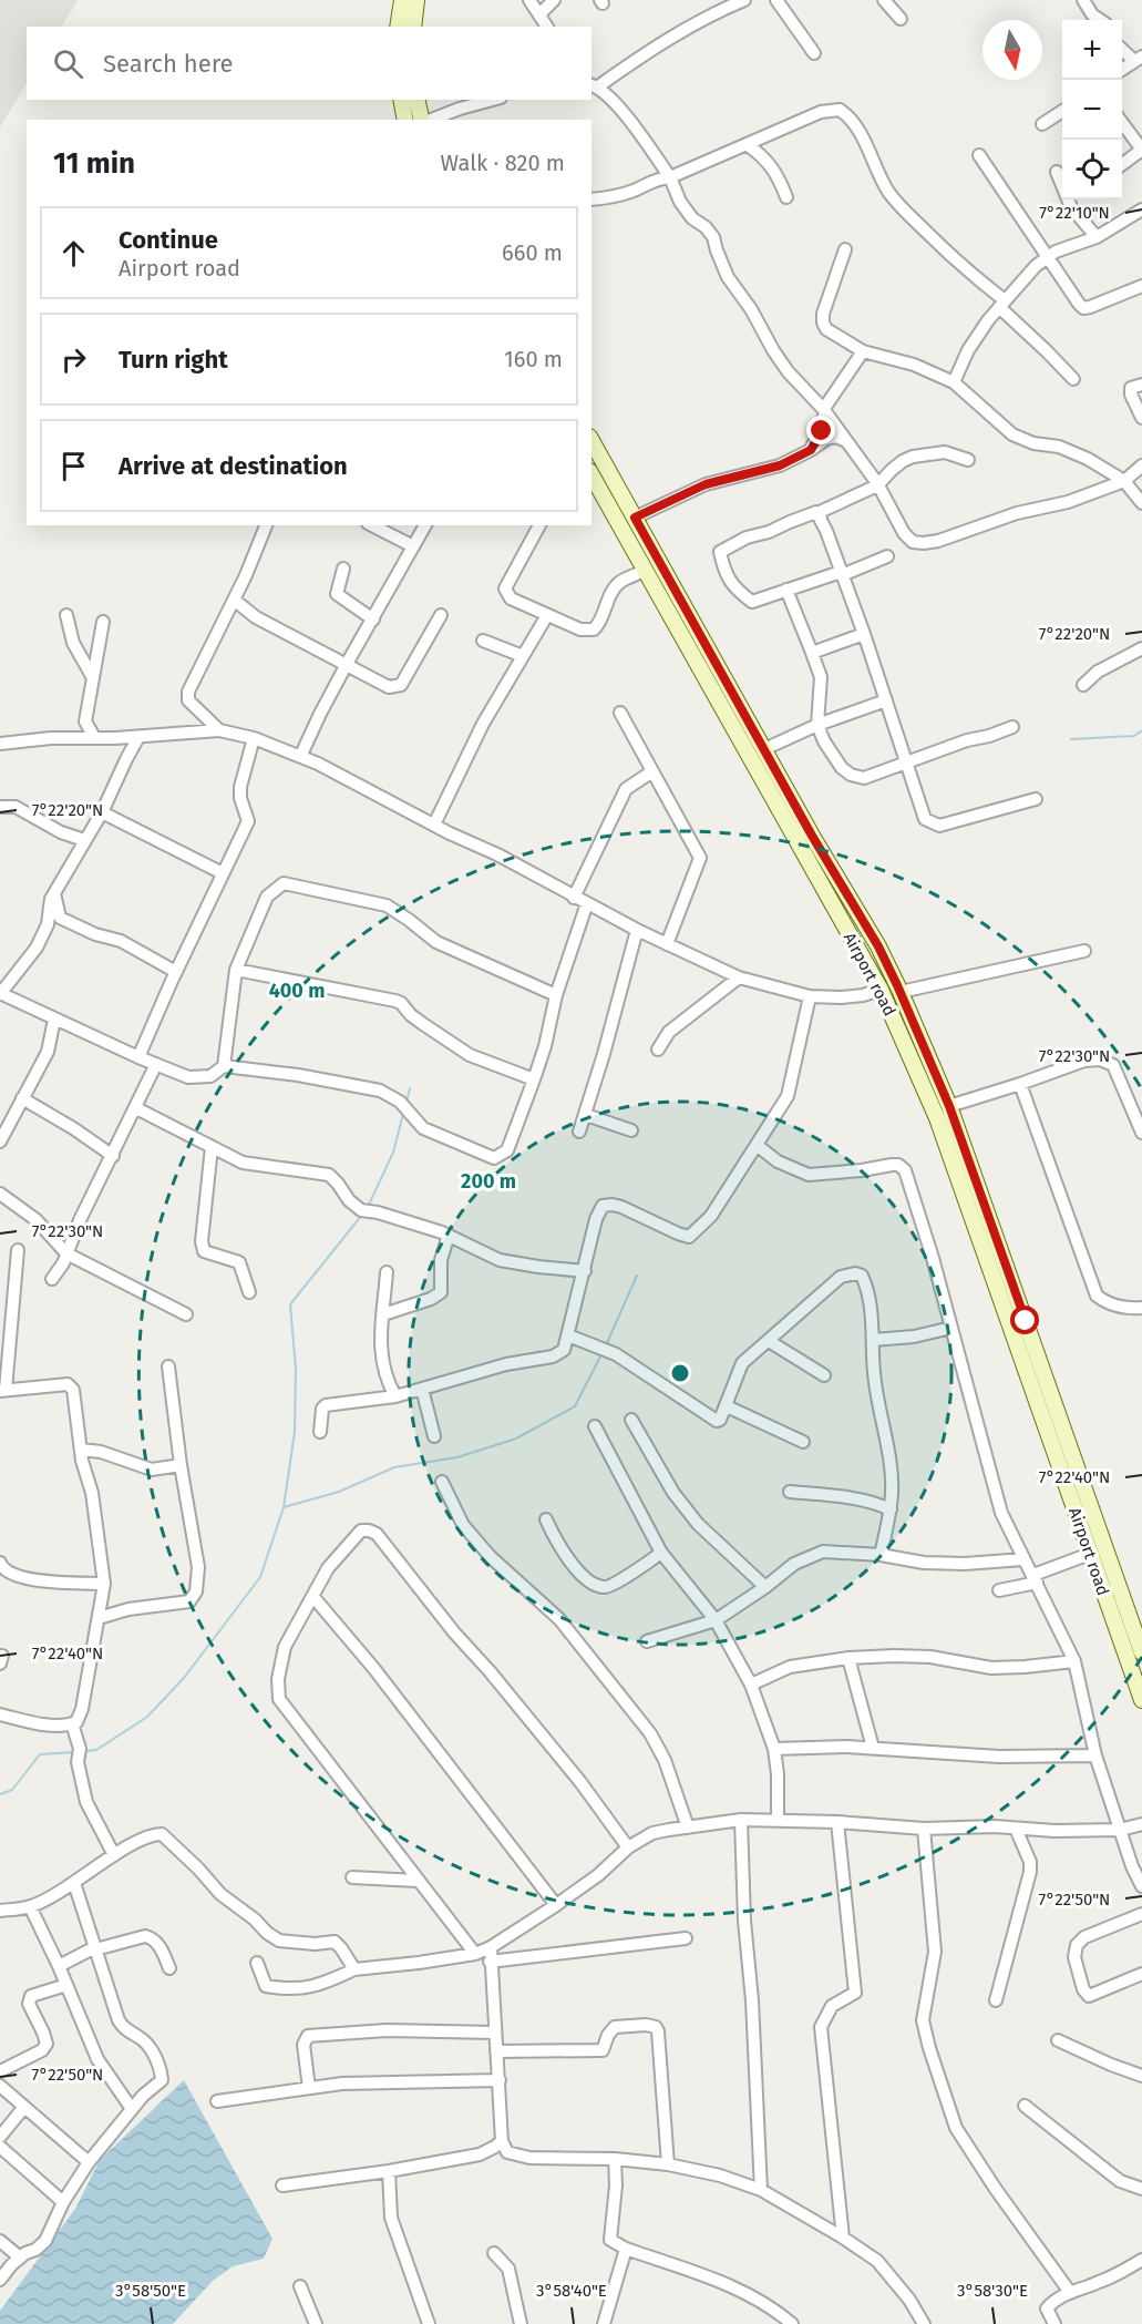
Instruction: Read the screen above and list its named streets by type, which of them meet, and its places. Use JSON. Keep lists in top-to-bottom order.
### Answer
{
  "streets": {
    "main road": ["Airport road"]
  },
  "north": "bottom",
  "page": {
    "map_buttons": ["+", "−"],
    "search": "Search here",
    "heading": ["11 min", "Walk · 820 m"],
    "list": [
      ["Continue", "Airport road", "660 m"],
      ["Turn right", "160 m"],
      "Arrive at destination"
    ]
  },
  "coordinates": [
    "7°22'10\"N",
    "7°22'20\"N",
    "7°22'30\"N",
    "7°22'40\"N",
    "7°22'50\"N",
    "3°58'50\"E",
    "3°58'40\"E",
    "3°58'30\"E"
  ],
  "rings": ["400 m", "200 m"]
}
